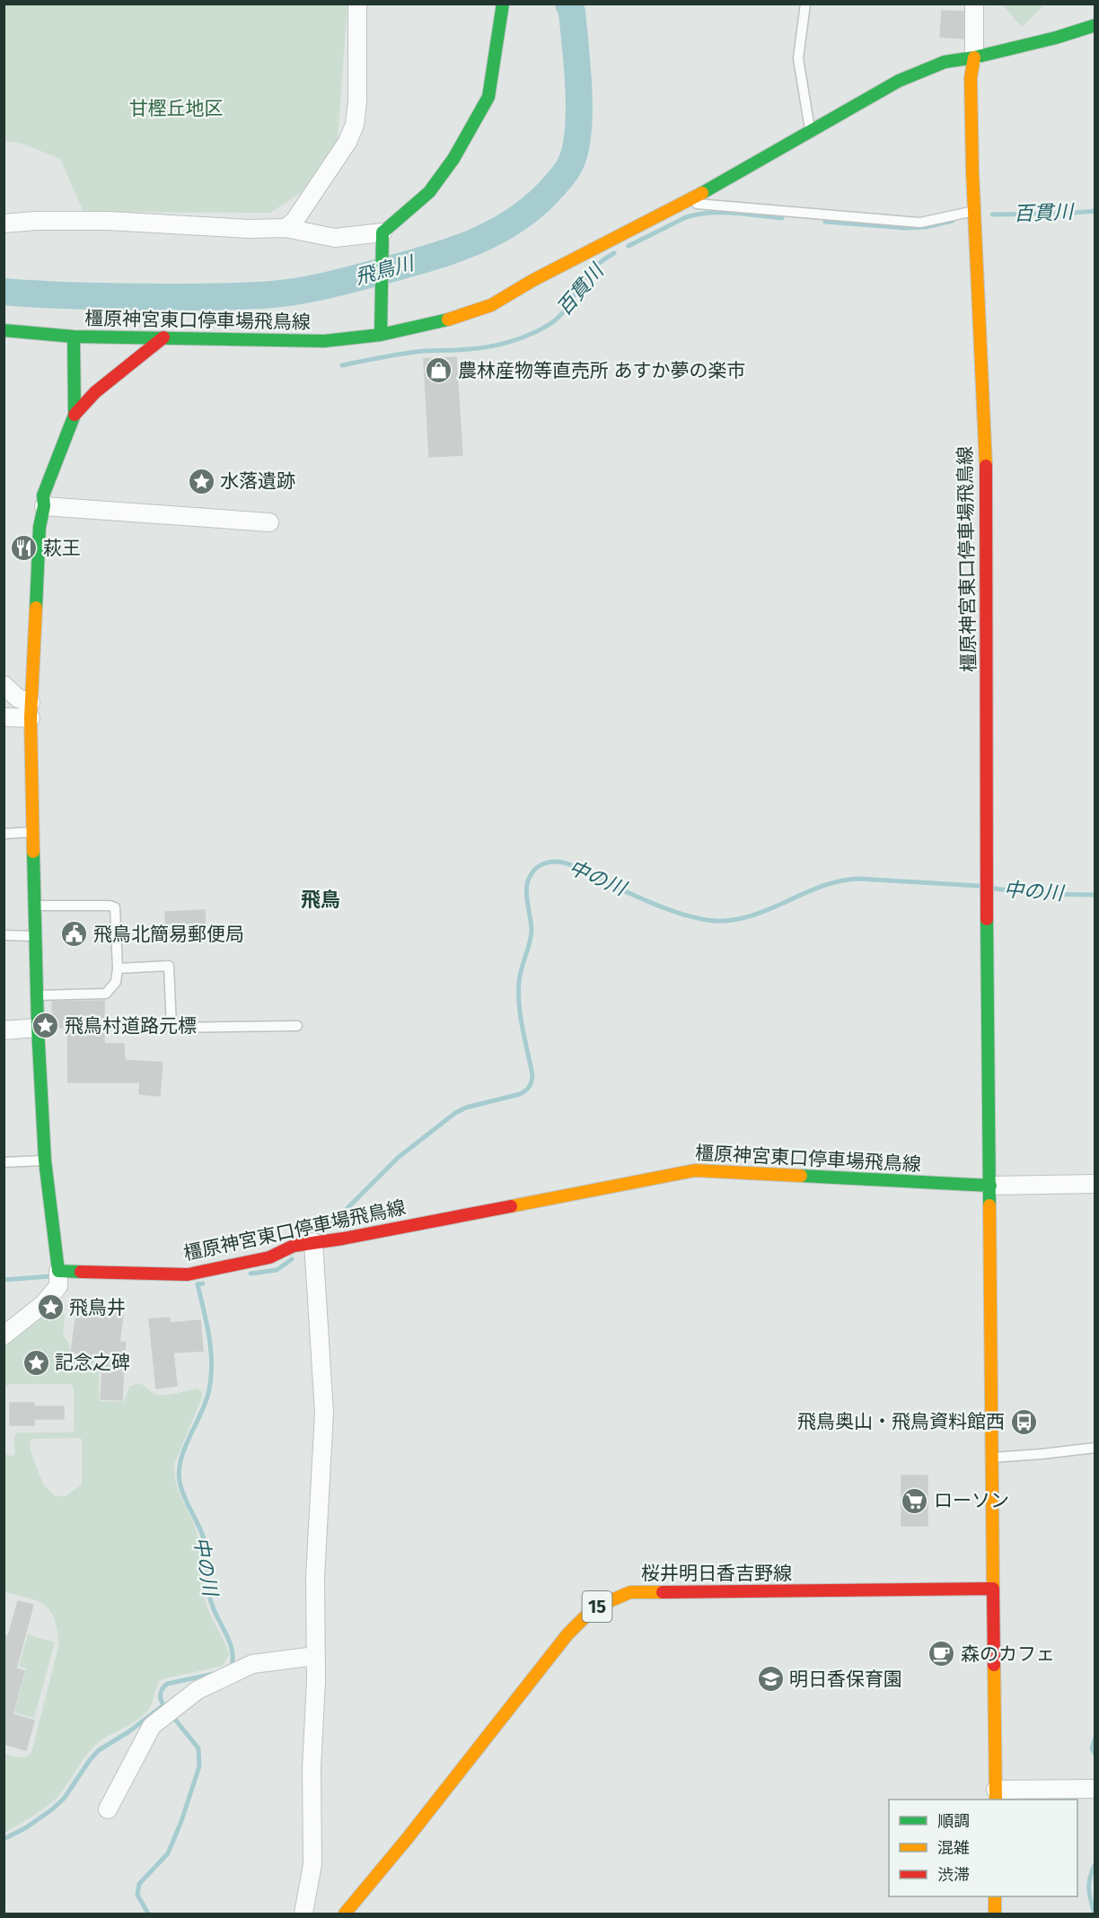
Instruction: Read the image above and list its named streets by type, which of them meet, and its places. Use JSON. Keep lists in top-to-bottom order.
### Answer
{
  "streets": {
    "main road": ["橿原神宮東口停車場飛鳥線", "桜井明日香吉野線", "15"]
  },
  "crossings": [
    ["橿原神宮東口停車場飛鳥線", "桜井明日香吉野線"]
  ],
  "districts": ["飛鳥"],
  "water": ["百貫川", "飛鳥川", "中の川"],
  "parks": ["甘樫丘地区"],
  "places": {
    "shop": ["農林産物等直売所 あすか夢の楽市"],
    "place": [
      "水落遺跡",
      "飛鳥村道路元標",
      "飛鳥井",
      "記念之碑"
    ],
    "restaurant": ["萩王"],
    "public building": ["飛鳥北簡易郵便局"],
    "bus stop": ["飛鳥奥山・飛鳥資料館西"],
    "supermarket": ["ローソン"],
    "cafe": ["森のカフェ"],
    "school or university": ["明日香保育園"]
  },
  "legend": ["順調", "混雑", "渋滞"]
}
